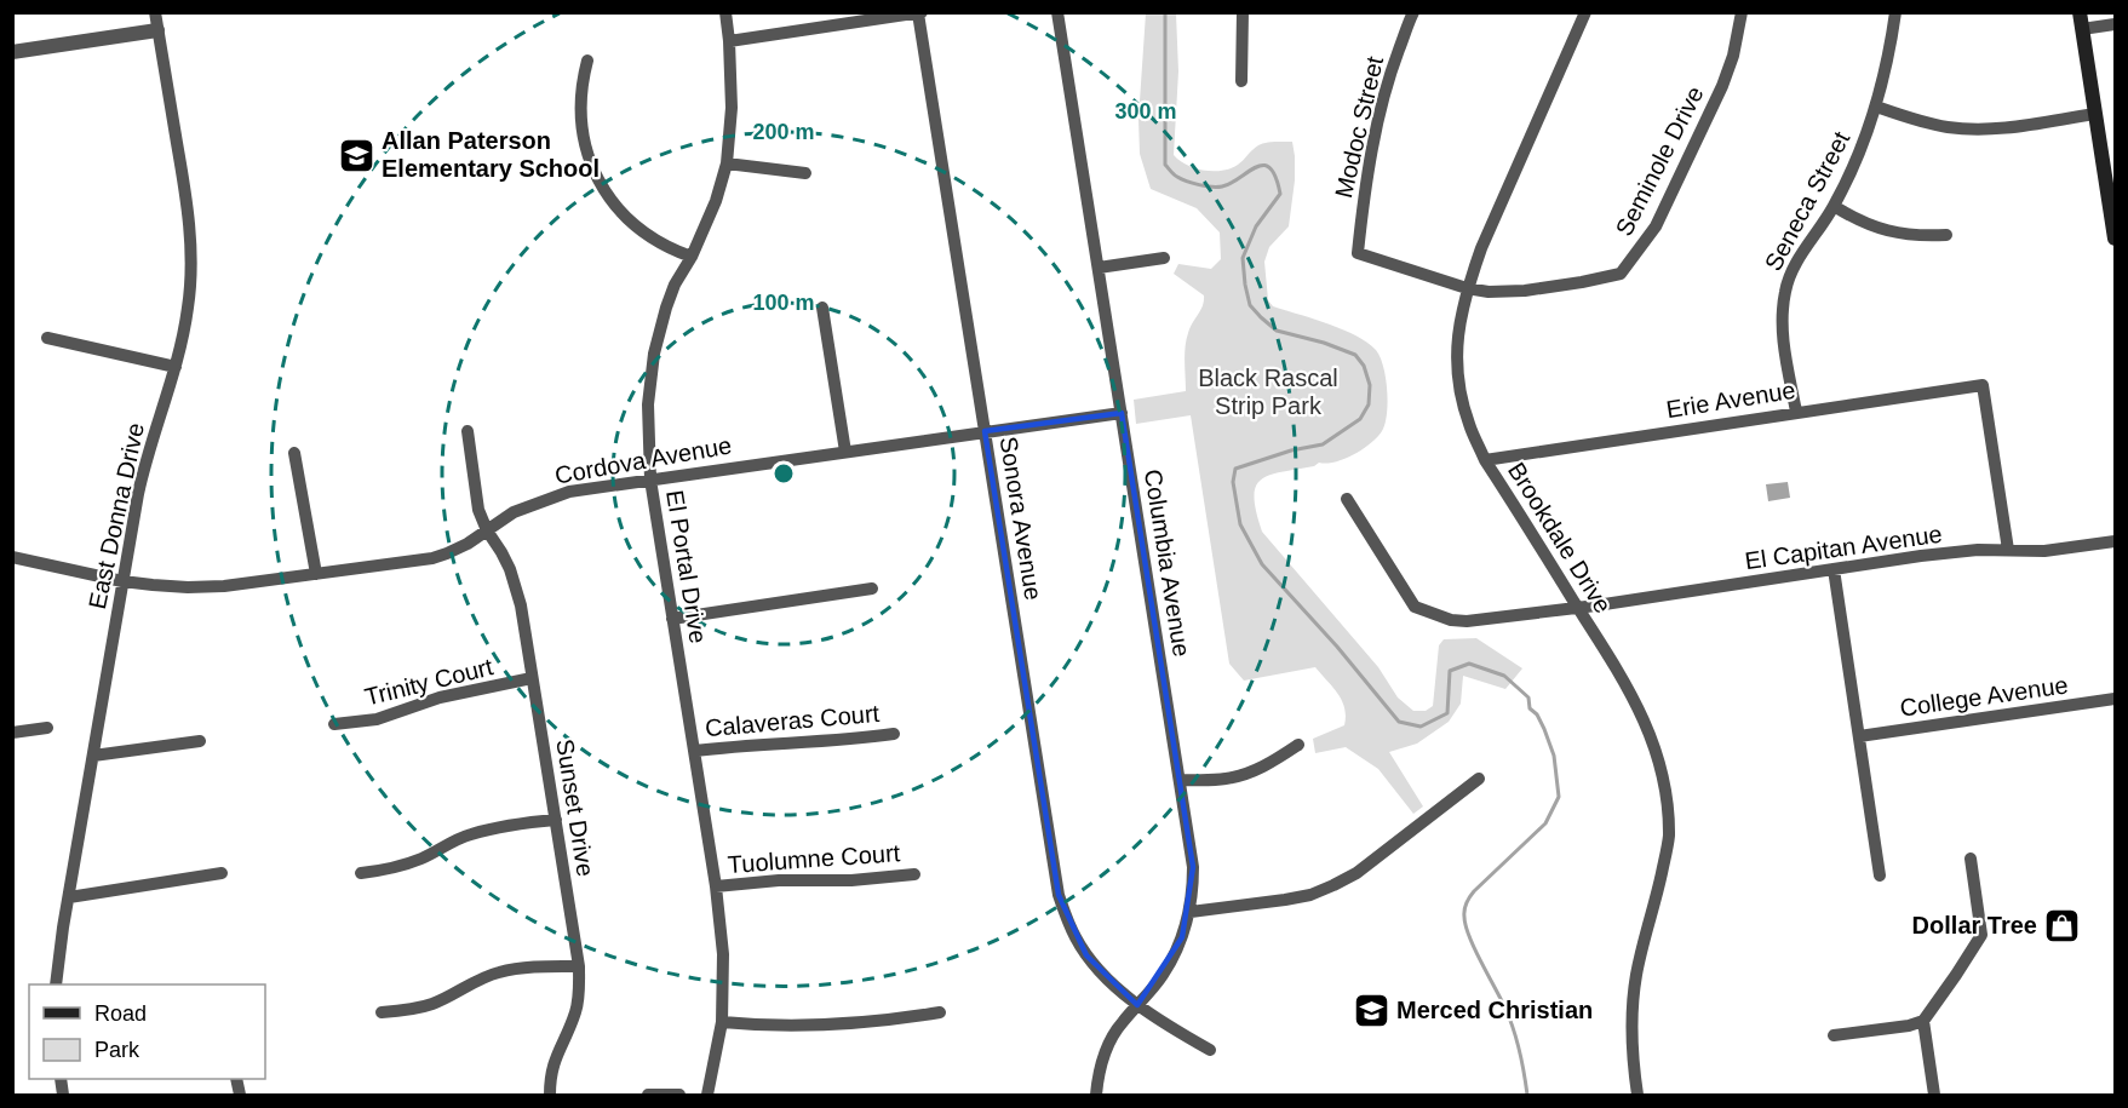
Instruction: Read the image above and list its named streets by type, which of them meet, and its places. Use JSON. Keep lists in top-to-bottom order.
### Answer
{
  "streets": {
    "street": [
      "Modoc Street",
      "Seminole Drive",
      "Seneca Street",
      "Erie Avenue",
      "Cordova Avenue",
      "East Donna Drive",
      "Sonora Avenue",
      "Brookdale Drive",
      "El Capitan Avenue",
      "Columbia Avenue",
      "El Portal Drive",
      "Trinity Court",
      "College Avenue",
      "Calaveras Court",
      "Sunset Drive",
      "Tuolumne Court"
    ]
  },
  "crossings": [
    ["Modoc Street", "Seminole Drive"],
    ["Seminole Drive", "Brookdale Drive"],
    ["Seneca Street", "Erie Avenue"],
    ["Erie Avenue", "Brookdale Drive"],
    ["Erie Avenue", "El Capitan Avenue"],
    ["Cordova Avenue", "East Donna Drive"],
    ["Cordova Avenue", "Sonora Avenue"],
    ["Cordova Avenue", "Columbia Avenue"],
    ["Cordova Avenue", "El Portal Drive"],
    ["Cordova Avenue", "Sunset Drive"],
    ["Sonora Avenue", "Columbia Avenue"],
    ["Brookdale Drive", "El Capitan Avenue"],
    ["El Portal Drive", "Calaveras Court"],
    ["El Portal Drive", "Tuolumne Court"],
    ["Trinity Court", "Sunset Drive"]
  ],
  "parks": ["Black Rascal Strip Park"],
  "places": {
    "school or university": ["Allan Paterson Elementary School", "Merced Christian"],
    "shop": ["Dollar Tree"]
  },
  "legend": ["Road", "Park"],
  "rings": ["300 m", "200 m", "100 m"]
}
